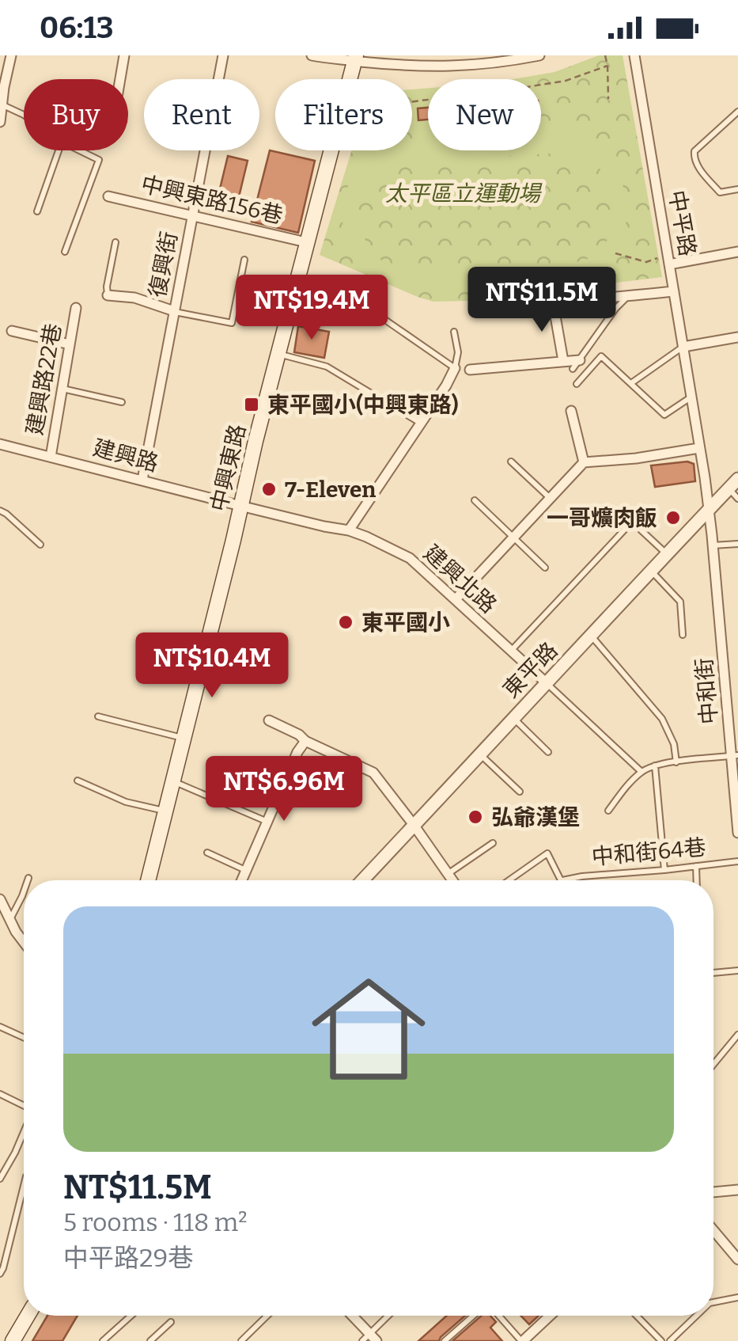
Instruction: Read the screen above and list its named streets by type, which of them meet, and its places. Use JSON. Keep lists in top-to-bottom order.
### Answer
{
  "streets": {
    "main road": ["中興東路"],
    "street": [
      "中興東路156巷",
      "中平路",
      "復興街",
      "建興路22巷",
      "建興路",
      "建興北路",
      "東平路",
      "中和街"
    ],
    "lane": ["中和街64巷"]
  },
  "crossings": [
    ["中興東路156巷", "復興街"],
    ["中興東路156巷", "中興東路"],
    ["中平路", "東平路"],
    ["中平路", "中和街"],
    ["復興街", "建興路"],
    ["建興路22巷", "建興路"],
    ["建興路", "中興東路"],
    ["建興路", "建興北路"],
    ["中興東路", "建興北路"],
    ["建興北路", "東平路"],
    ["東平路", "中和街"]
  ],
  "parks": ["太平區立運動場"],
  "places": {
    "transit": ["東平國小(中興東路)"],
    "other": [
      "7-Eleven",
      "一哥爌肉飯",
      "東平國小",
      "弘爺漢堡"
    ]
  },
  "page": {
    "status": "06:13",
    "chip": [
      "Buy",
      "Rent",
      "Filters",
      "New"
    ],
    "price": [
      "NT$11.5M",
      "NT$19.4M",
      "NT$10.4M",
      "NT$6.96M"
    ],
    "list": [
      {
        "name": "NT$11.5M",
        "note": "5 rooms · 118 m² · 中平路29巷"
      }
    ]
  }
}
